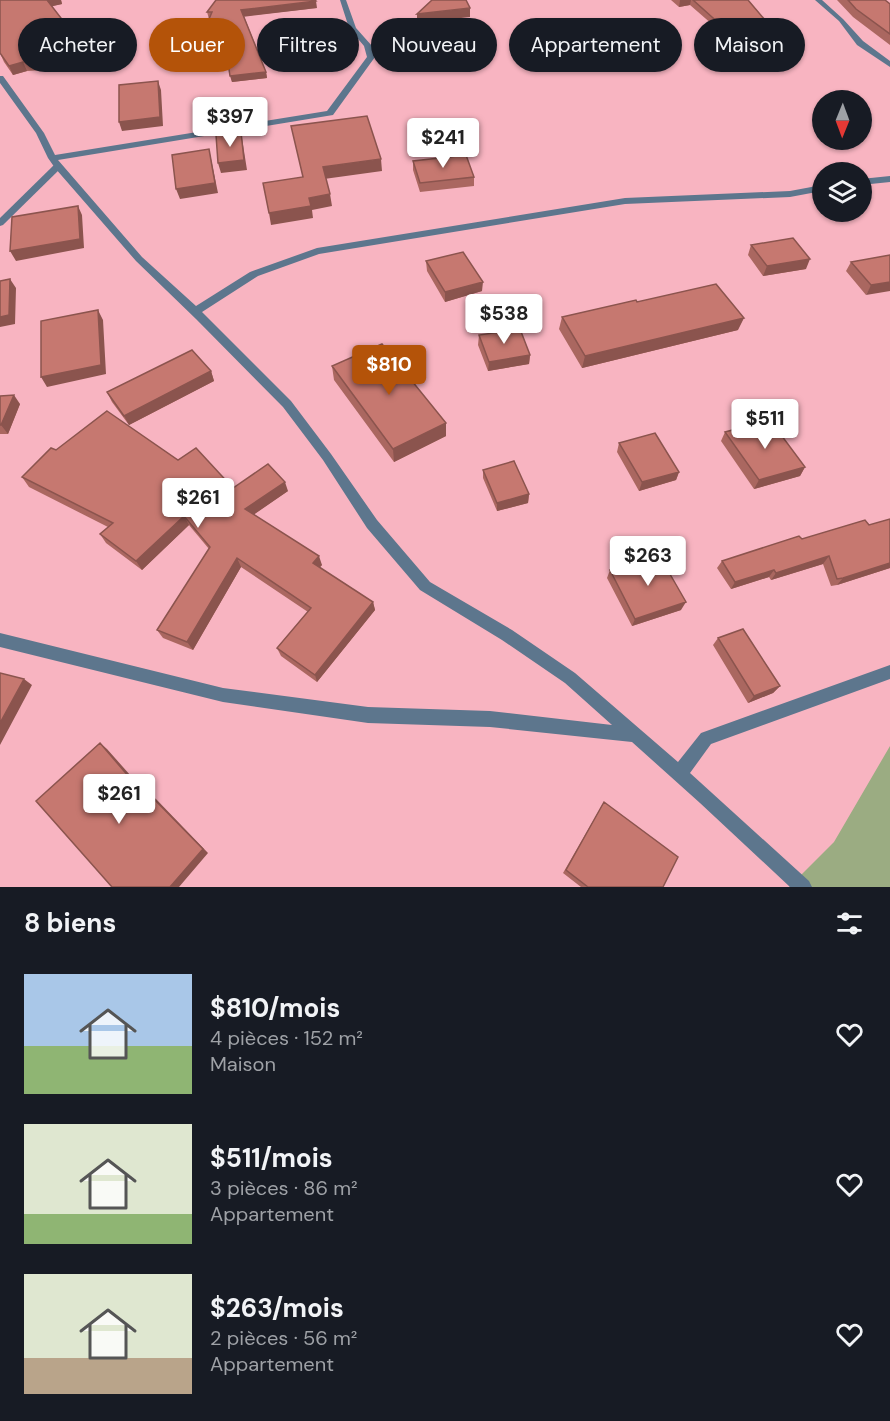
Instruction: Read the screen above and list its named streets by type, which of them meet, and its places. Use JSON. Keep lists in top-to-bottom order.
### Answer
{
  "north": "bottom",
  "page": {
    "chip": [
      "Acheter",
      "Louer",
      "Filtres",
      "Nouveau",
      "Appartement",
      "Maison"
    ],
    "price": [
      "$397",
      "$241",
      "$538",
      "$810",
      "$511",
      "$261",
      "$263",
      "$261"
    ],
    "heading": "8 biens",
    "list": [
      {
        "name": "$810/mois",
        "note": "4 pièces · 152 m² · Maison"
      },
      {
        "name": "$511/mois",
        "note": "3 pièces · 86 m² · Appartement"
      },
      {
        "name": "$263/mois",
        "note": "2 pièces · 56 m² · Appartement"
      }
    ]
  }
}
